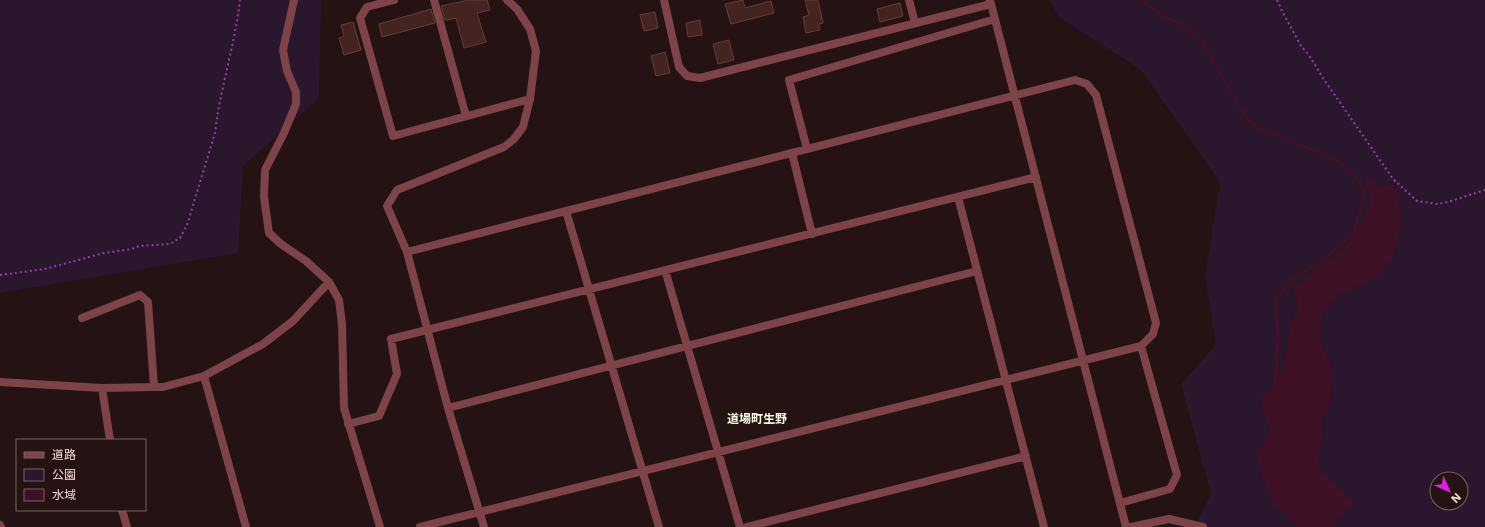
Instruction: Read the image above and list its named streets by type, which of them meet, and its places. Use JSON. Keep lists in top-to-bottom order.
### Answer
{
  "districts": ["道場町生野"],
  "legend": ["道路", "公園", "水域"],
  "north": "bottom right"
}
